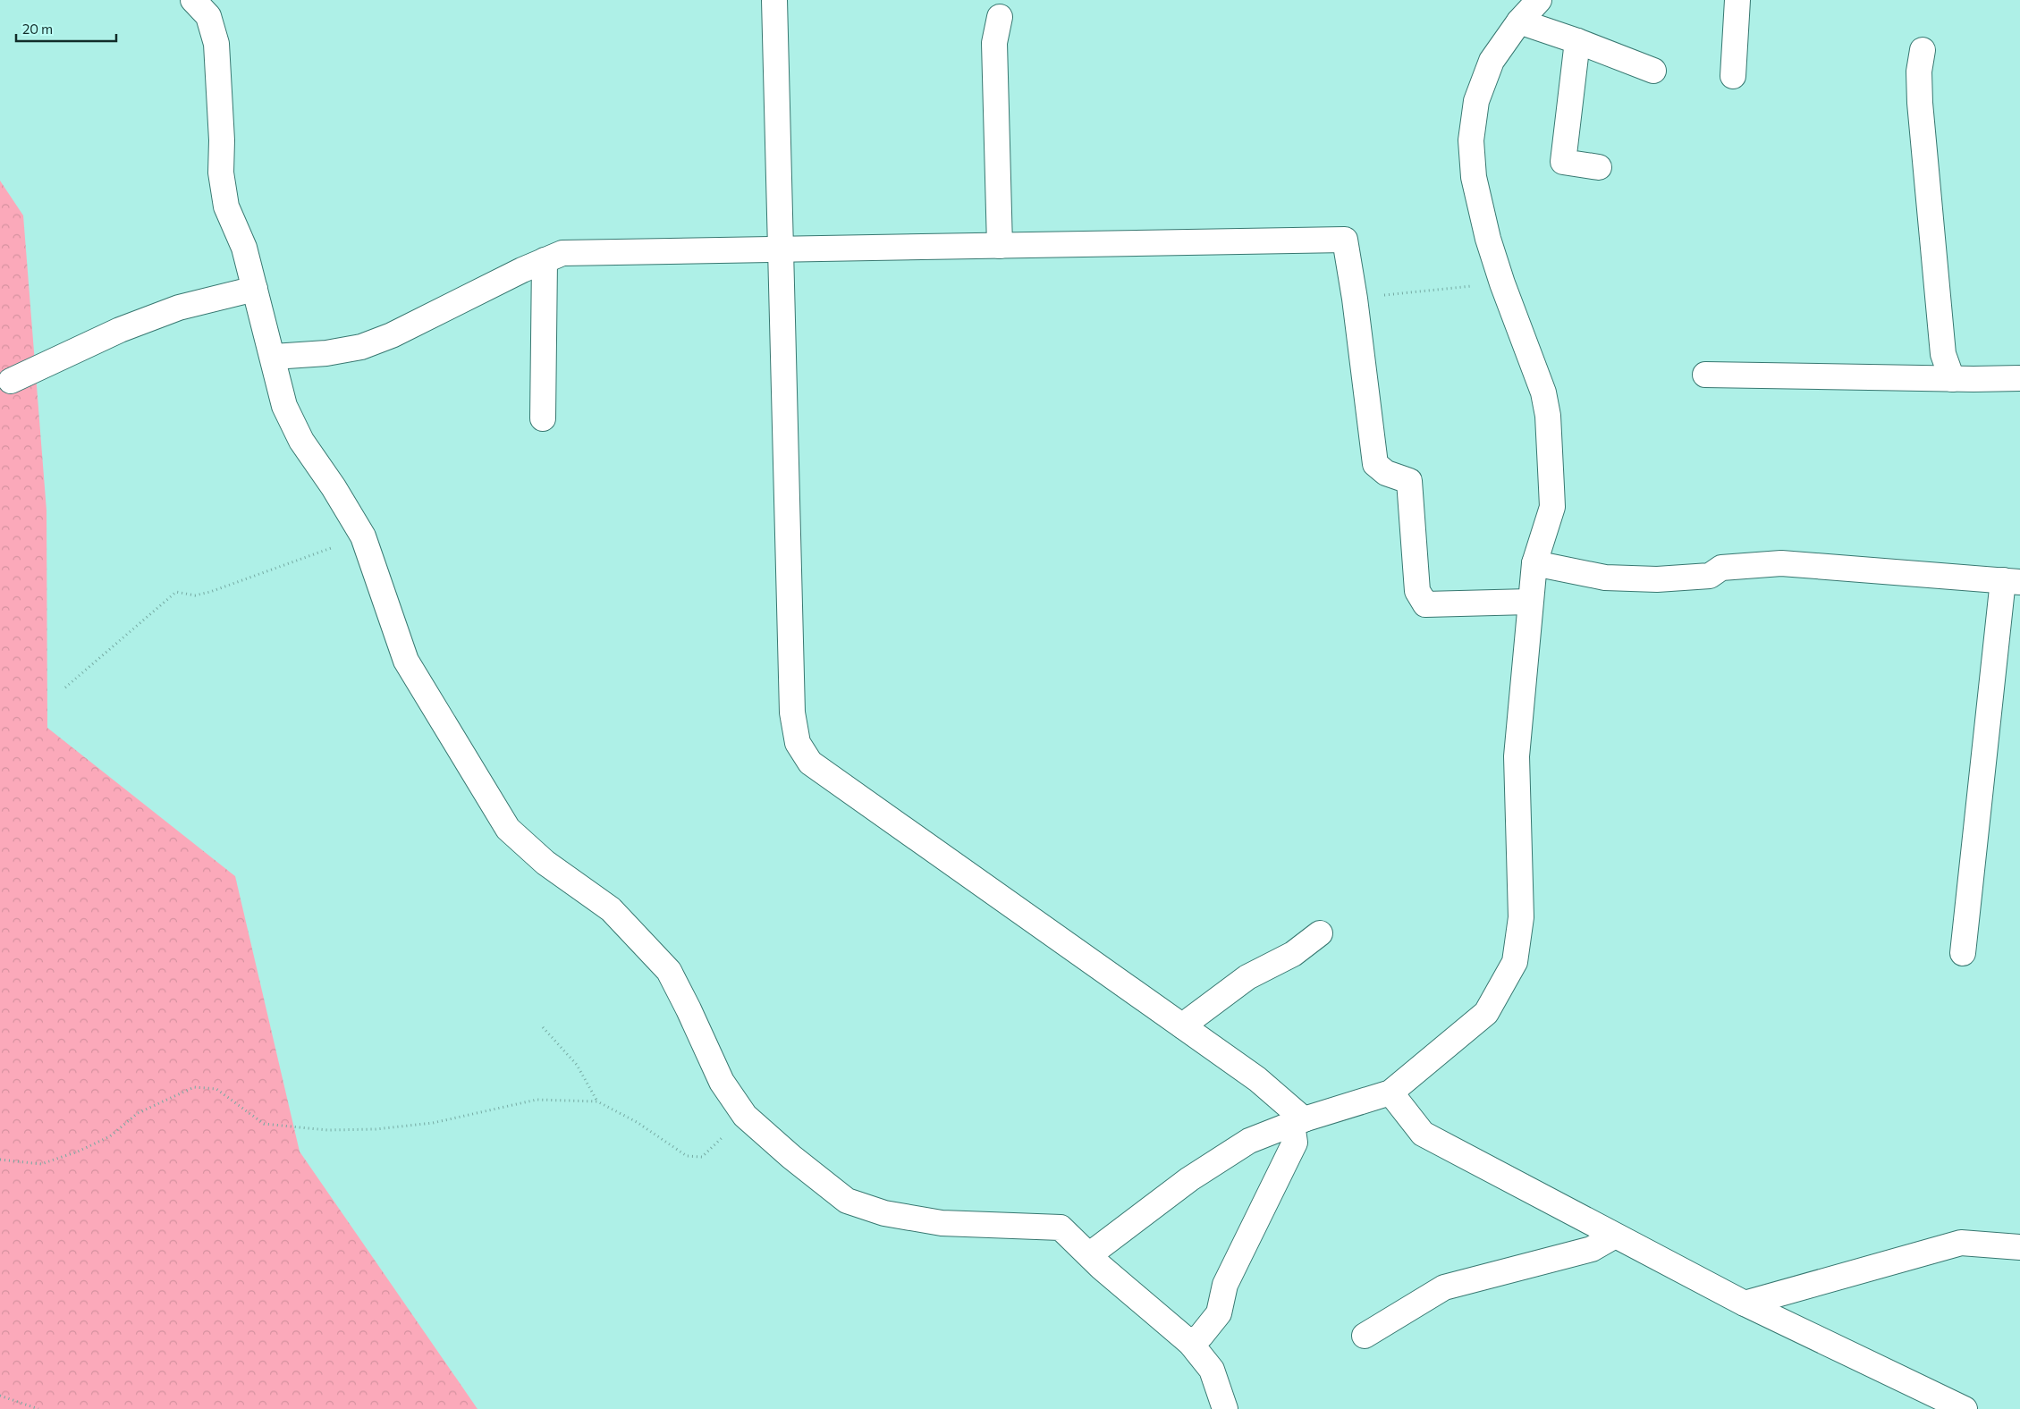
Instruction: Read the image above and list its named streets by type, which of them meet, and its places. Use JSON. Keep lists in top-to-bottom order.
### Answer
{
  "scale_bar": "20 m"
}
